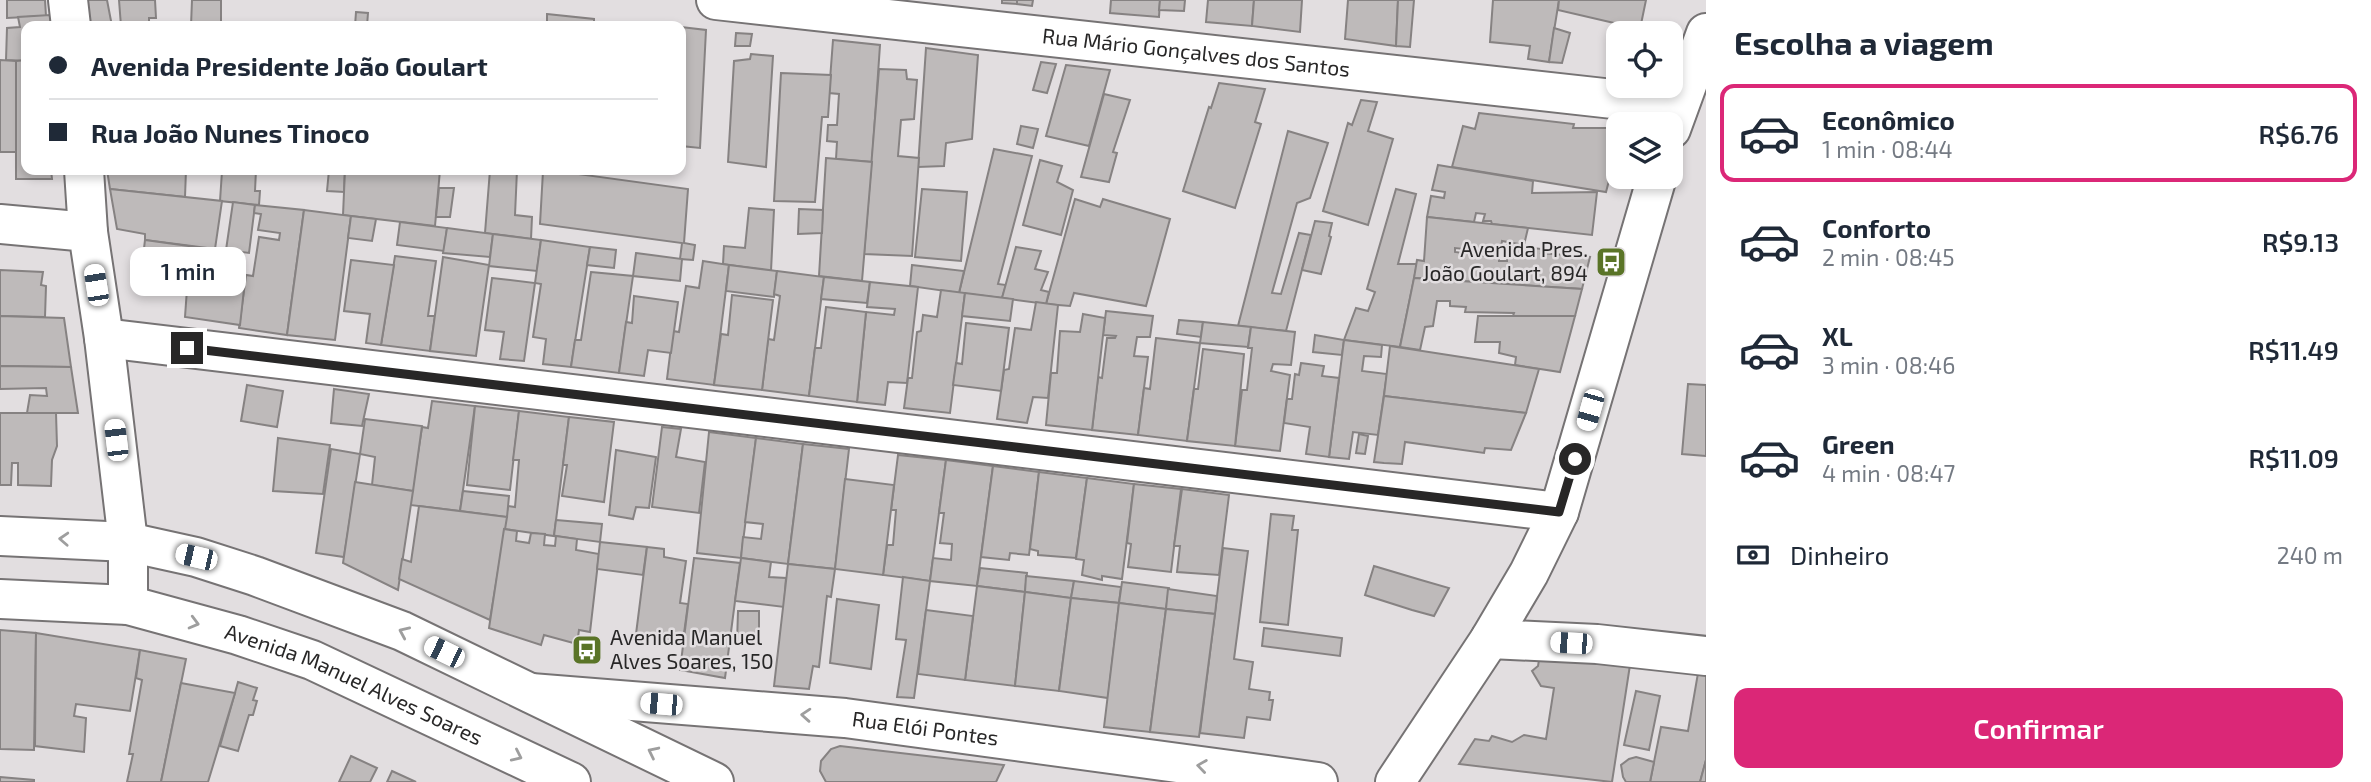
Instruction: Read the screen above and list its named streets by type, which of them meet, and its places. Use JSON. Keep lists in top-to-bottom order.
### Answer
{
  "streets": {
    "street": ["Rua Mário Gonçalves dos Santos", "Avenida Manuel Alves Soares", "Rua Elói Pontes"]
  },
  "places": {
    "bus stop": ["Avenida Pres. João Goulart, 894", "Avenida Manuel Alves Soares, 150"]
  },
  "page": {
    "heading": "Escolha a viagem",
    "banner": ["Avenida Presidente João Goulart", "Rua João Nunes Tinoco"],
    "list": [
      {
        "name": "Econômico",
        "note": "1 min · 08:44",
        "value": "R$6.76"
      },
      {
        "name": "Conforto",
        "note": "2 min · 08:45",
        "value": "R$9.13"
      },
      {
        "name": "XL",
        "note": "3 min · 08:46",
        "value": "R$11.49"
      },
      {
        "name": "Green",
        "note": "4 min · 08:47",
        "value": "R$11.09"
      }
    ],
    "bubble": "1 min",
    "pay": ["Dinheiro", "240 m"],
    "buttons": "Confirmar"
  }
}
